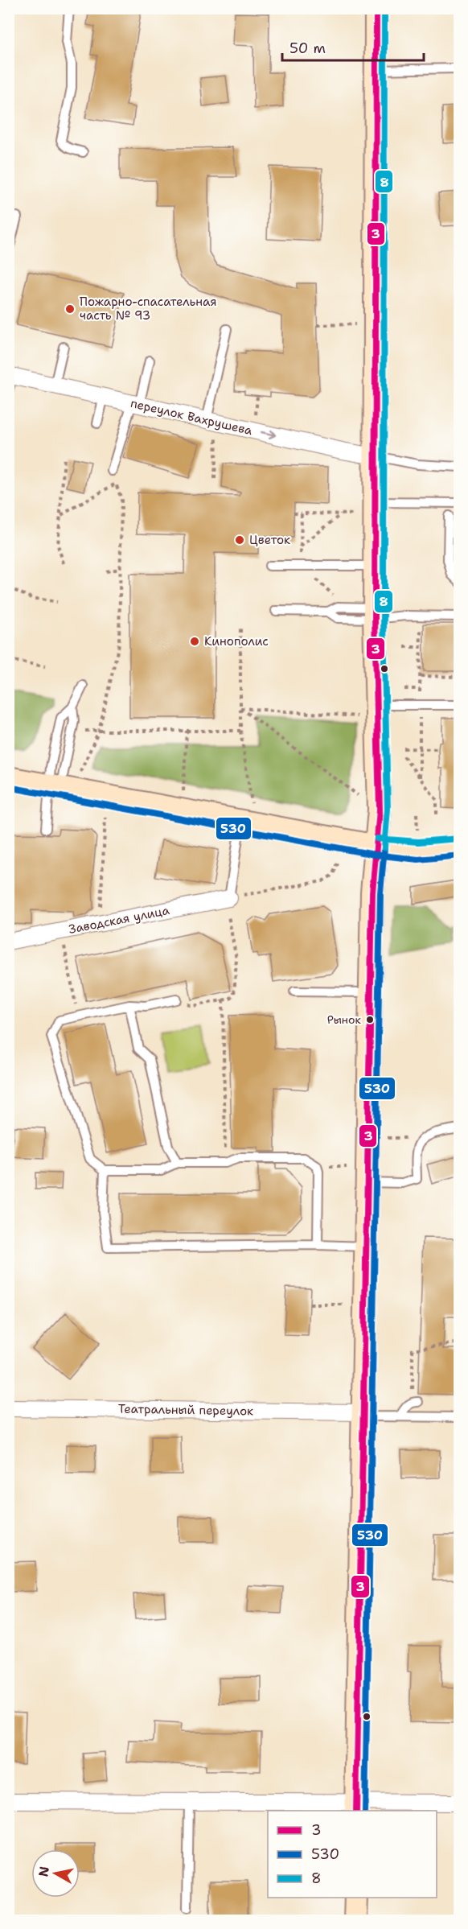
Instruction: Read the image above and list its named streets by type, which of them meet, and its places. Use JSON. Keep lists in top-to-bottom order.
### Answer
{
  "streets": {
    "street": ["переулок Вахрушева", "Заводская улица", "Театральный переулок"]
  },
  "one_way": ["переулок Вахрушева"],
  "places": [
    "Пожарно-спасательная часть № 93",
    "Цветок",
    "Кинополис",
    "Рынок"
  ],
  "lines": ["transit line 3", "transit line 8", "transit line 530"],
  "legend": ["3", "530", "8"],
  "scale_bar": "50 m",
  "north": "left"
}
